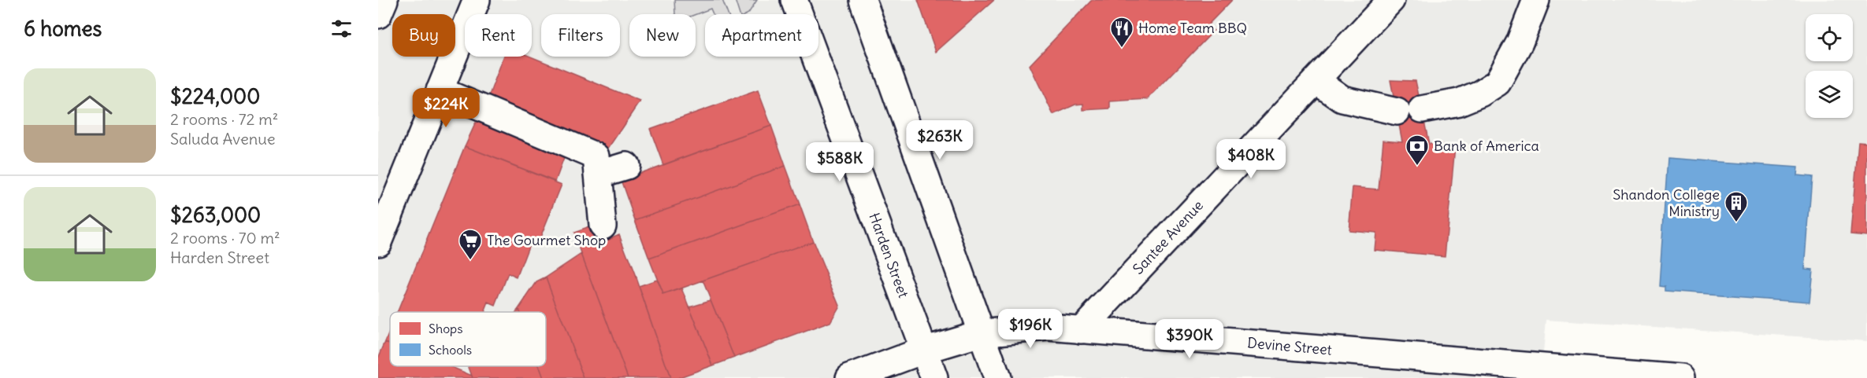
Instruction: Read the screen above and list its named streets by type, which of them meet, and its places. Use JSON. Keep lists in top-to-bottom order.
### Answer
{
  "streets": {
    "main road": ["Santee Avenue", "Harden Street", "Devine Street"]
  },
  "crossings": [
    ["Santee Avenue", "Devine Street"],
    ["Harden Street", "Devine Street"]
  ],
  "places": {
    "restaurant": ["Home Team BBQ"],
    "bank": ["Bank of America"],
    "building": ["Shandon College Ministry"],
    "supermarket": ["The Gourmet Shop"]
  },
  "legend": ["Shops", "Schools"],
  "page": {
    "heading": "6 homes",
    "chip": [
      "Buy",
      "Rent",
      "Filters",
      "New",
      "Apartment"
    ],
    "list": [
      {
        "name": "$224,000",
        "note": "2 rooms · 72 m² · Saluda Avenue"
      },
      {
        "name": "$263,000",
        "note": "2 rooms · 70 m² · Harden Street"
      }
    ],
    "price": [
      "$224K",
      "$263K",
      "$408K",
      "$588K",
      "$196K",
      "$390K"
    ]
  }
}
